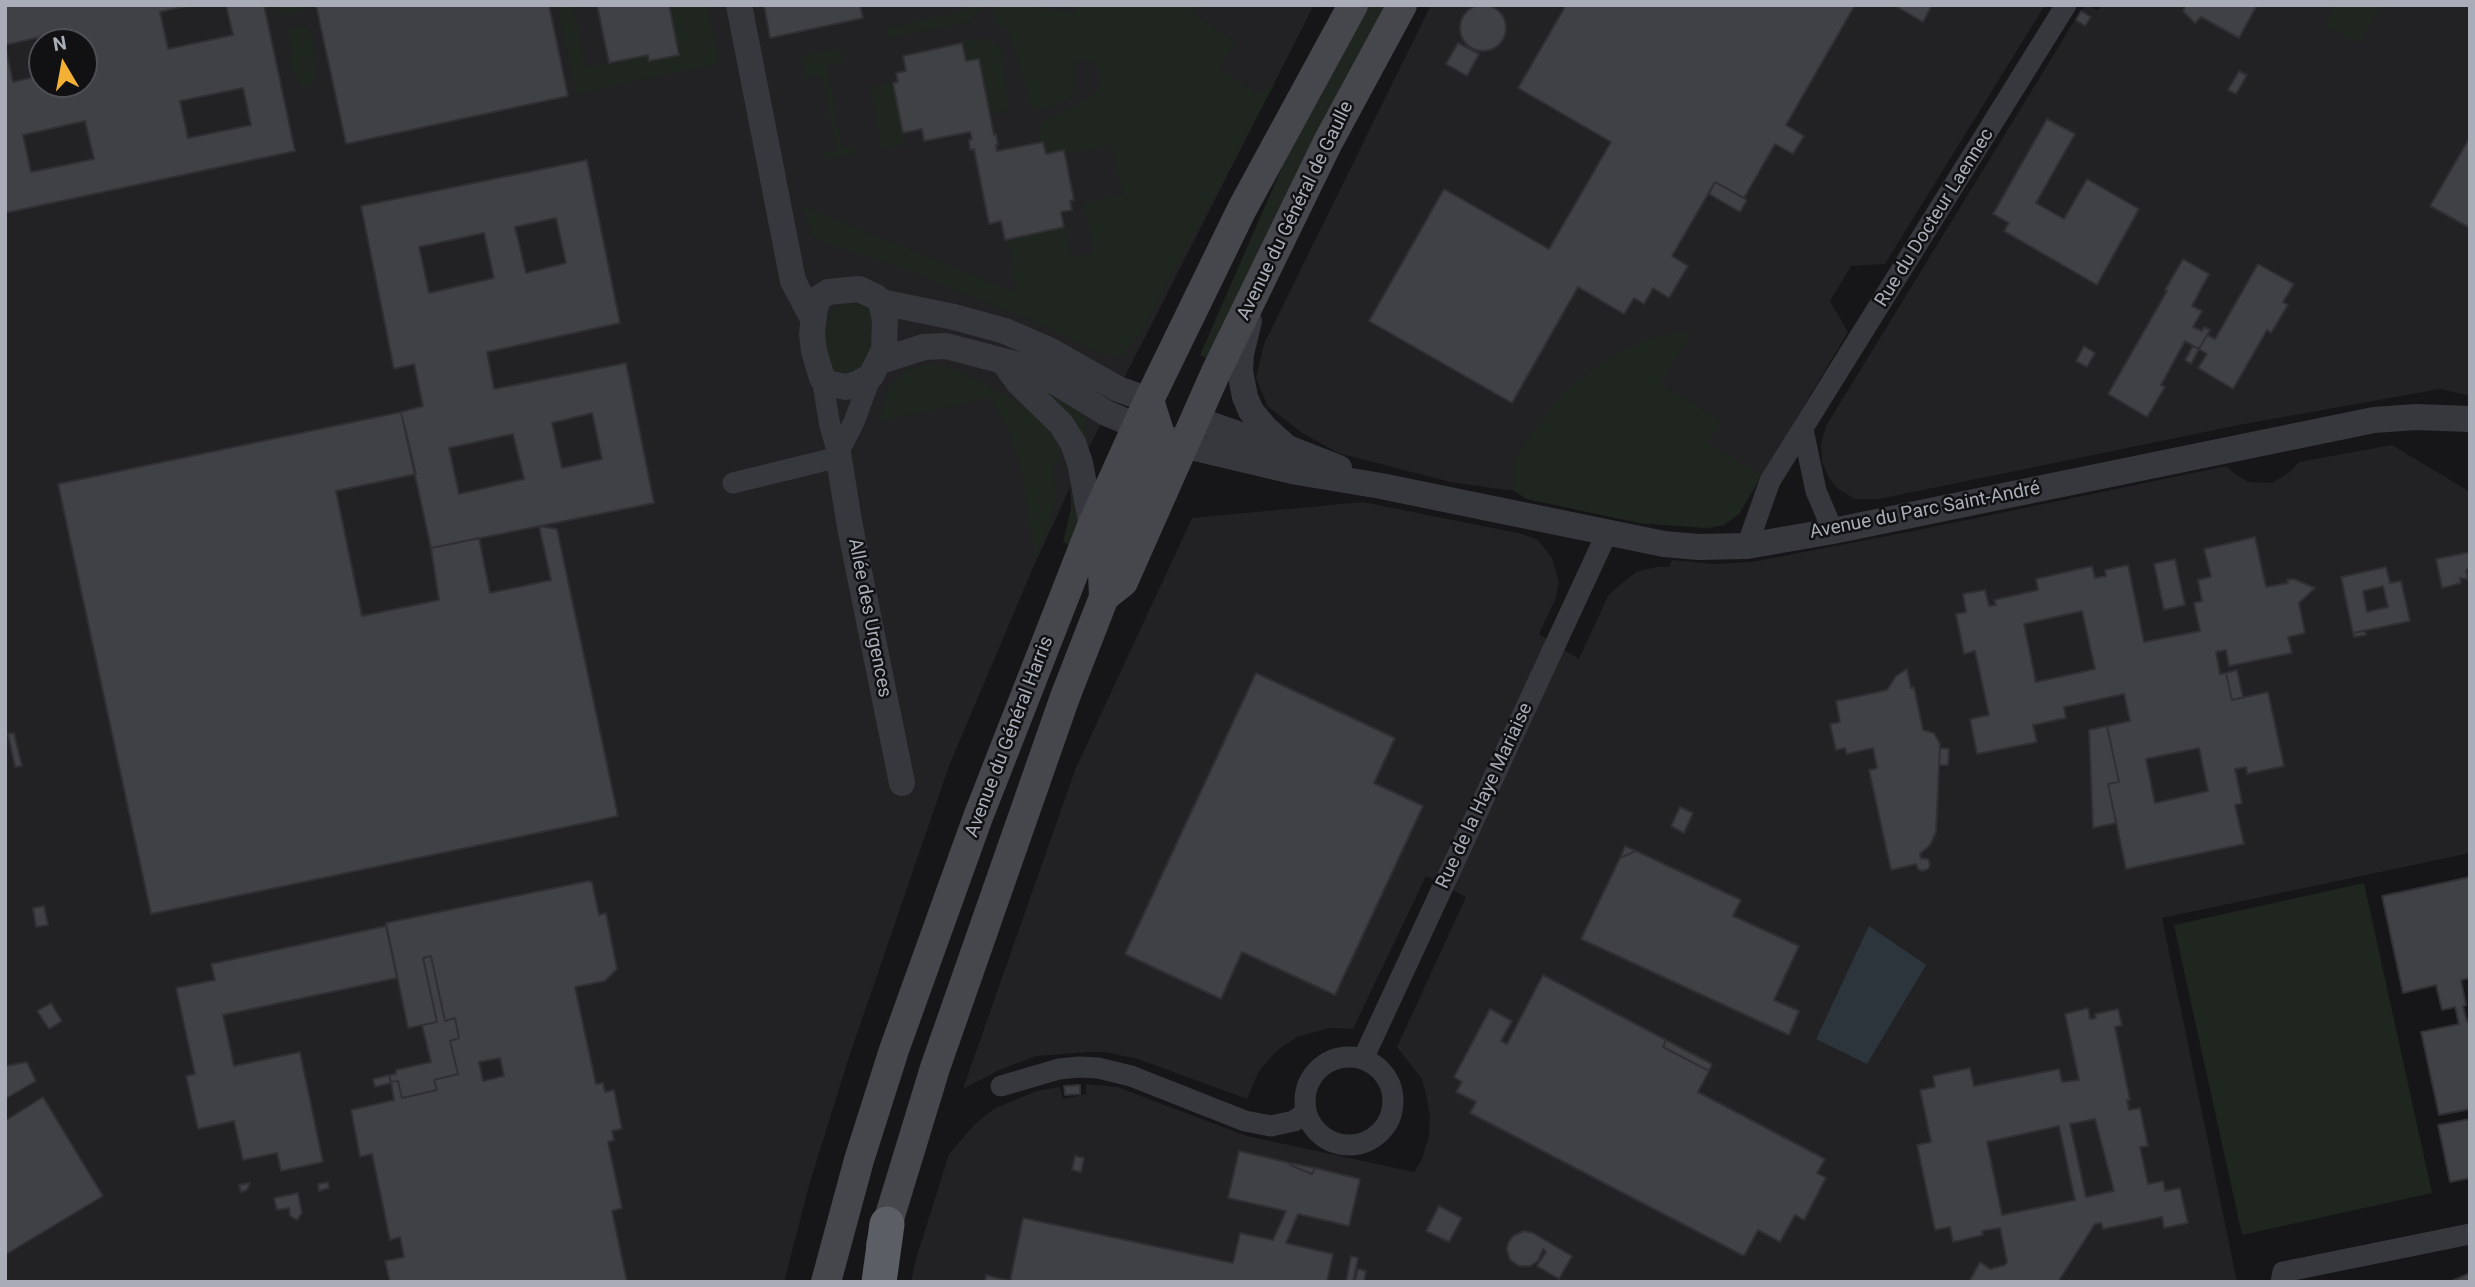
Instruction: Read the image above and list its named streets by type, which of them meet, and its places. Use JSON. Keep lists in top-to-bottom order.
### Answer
{
  "streets": {
    "main road": ["Avenue du Général de Gaulle", "Avenue du Général Harris"],
    "street": [
      "Rue du Docteur Laennec",
      "Avenue du Parc Saint-André",
      "Allée des Urgences",
      "Rue de la Haye Mariaise"
    ]
  },
  "crossings": [
    ["Avenue du Général de Gaulle", "Avenue du Général Harris"],
    ["Rue du Docteur Laennec", "Avenue du Parc Saint-André"],
    ["Avenue du Parc Saint-André", "Rue de la Haye Mariaise"]
  ],
  "north": "top"
}
